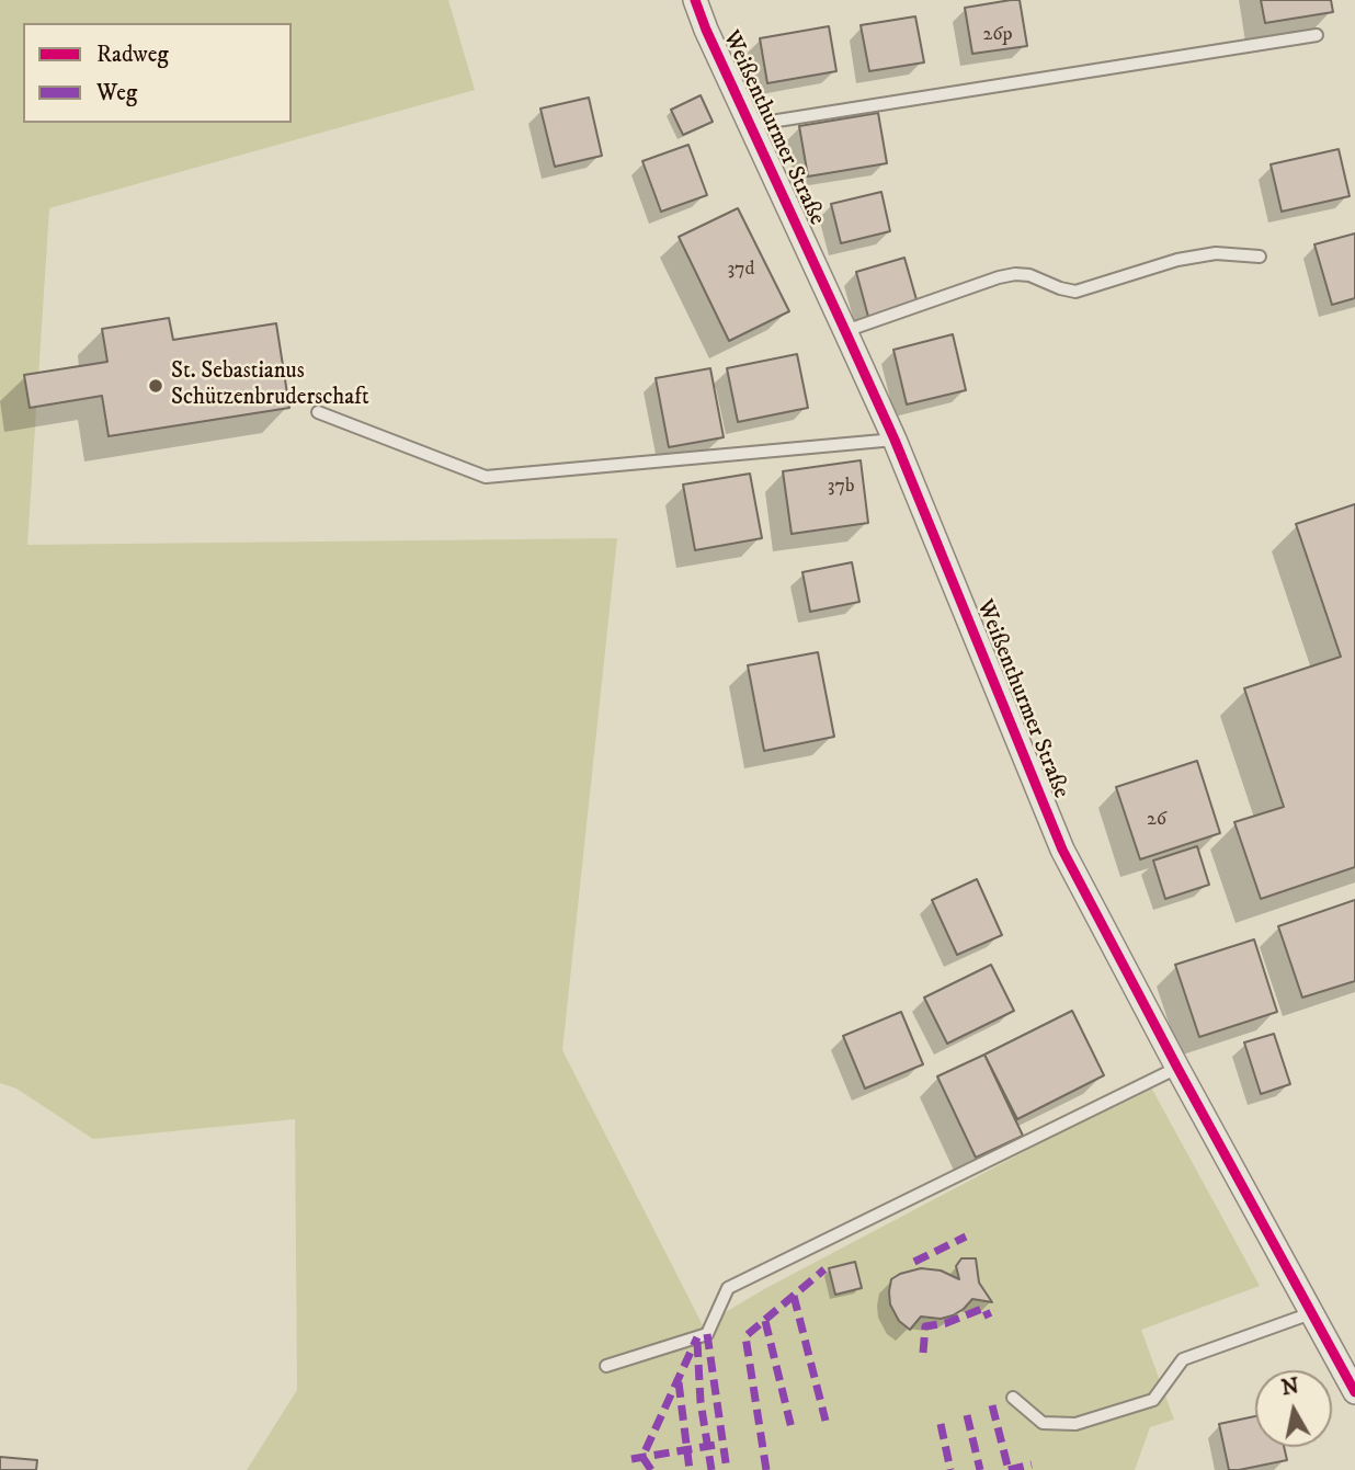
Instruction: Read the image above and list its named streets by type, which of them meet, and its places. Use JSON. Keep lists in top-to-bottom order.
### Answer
{
  "streets": {
    "street": ["Weißenthurmer Straße"]
  },
  "places": ["St. Sebastianus Schützenbruderschaft"],
  "house_numbers": [
    "26p",
    "37d",
    "37b",
    "26"
  ],
  "legend": ["Radweg", "Weg"],
  "north": "top"
}
